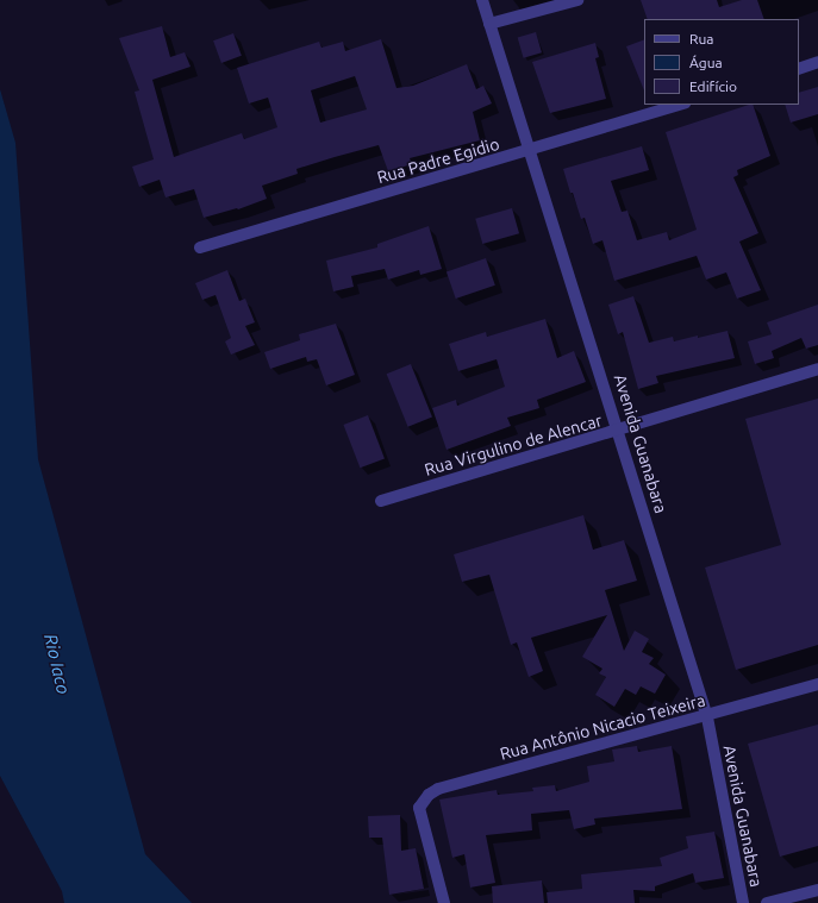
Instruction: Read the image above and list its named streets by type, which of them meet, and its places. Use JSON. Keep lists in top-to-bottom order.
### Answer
{
  "streets": {
    "street": [
      "Rua Padre Egidio",
      "Avenida Guanabara",
      "Rua Virgulino de Alencar",
      "Rua Antônio Nicacio Teixeira"
    ]
  },
  "crossings": [
    ["Rua Padre Egidio", "Avenida Guanabara"],
    ["Avenida Guanabara", "Rua Virgulino de Alencar"],
    ["Avenida Guanabara", "Rua Antônio Nicacio Teixeira"]
  ],
  "water": ["Rio Iaco"],
  "legend": ["Rua", "Água", "Edifício"]
}
